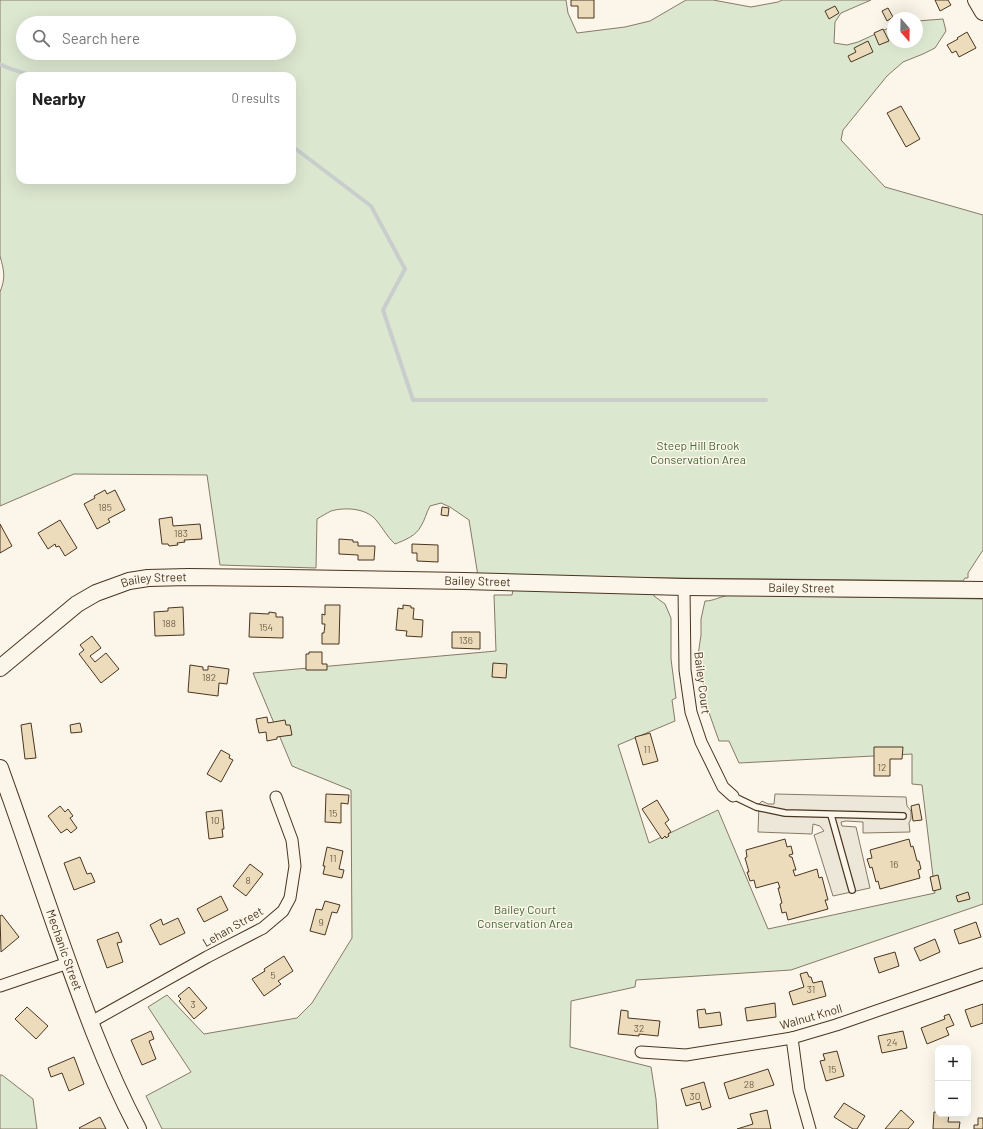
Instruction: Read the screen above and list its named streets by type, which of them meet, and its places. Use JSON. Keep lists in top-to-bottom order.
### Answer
{
  "streets": {
    "street": [
      "Bailey Street",
      "Bailey Court",
      "Lehan Street",
      "Mechanic Street",
      "Walnut Knoll"
    ]
  },
  "crossings": [
    ["Bailey Street", "Bailey Court"],
    ["Lehan Street", "Mechanic Street"]
  ],
  "parks": ["Steep Hill Brook Conservation Area", "Bailey Court Conservation Area"],
  "house_numbers": [
    "185",
    "183",
    "188",
    "154",
    "136",
    "182",
    "11",
    "12",
    "15",
    "10",
    "11",
    "16",
    "8",
    "9",
    "5",
    "31",
    "3",
    "32",
    "24",
    "15",
    "28",
    "30"
  ],
  "north": "bottom",
  "page": {
    "search": "Search here",
    "heading": ["Nearby", "0 results"],
    "map_buttons": ["+", "−"]
  }
}
